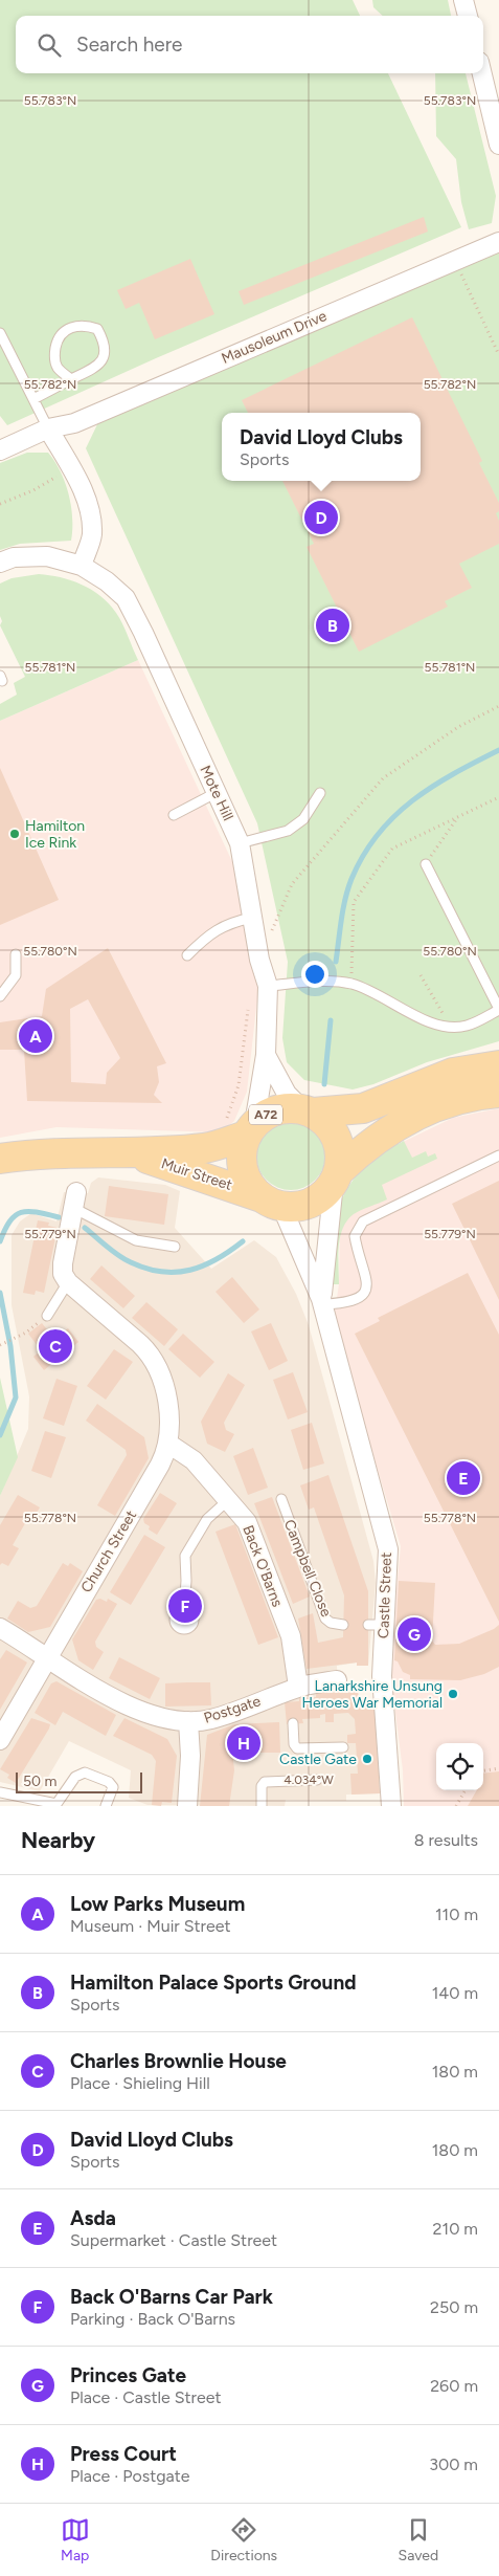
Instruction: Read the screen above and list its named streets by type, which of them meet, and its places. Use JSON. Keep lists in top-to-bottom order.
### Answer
{
  "streets": {
    "main road": ["A72", "Muir Street"],
    "street": [
      "Mausoleum Drive",
      "Mote Hill",
      "Church Street",
      "Back O'Barns",
      "Castle Street",
      "Postgate"
    ],
    "lane": ["Campbell Close"]
  },
  "crossings": [
    ["Mote Hill", "A72"],
    ["Mote Hill", "Muir Street"],
    ["Mote Hill", "Castle Street"],
    ["A72", "Muir Street"],
    ["A72", "Castle Street"],
    ["Muir Street", "Castle Street"],
    ["Church Street", "Back O'Barns"],
    ["Church Street", "Postgate"],
    ["Back O'Barns", "Postgate"]
  ],
  "places": ["Hamilton Ice Rink", "Lanarkshire Unsung Heroes War Memorial", "Castle Gate"],
  "scale_bar": "50 m",
  "page": {
    "search": "Search here",
    "popup": ["David Lloyd Clubs", "Sports"],
    "pins": [
      "D",
      "B",
      "A",
      "C",
      "E",
      "F",
      "G",
      "H"
    ],
    "scale": "50 m",
    "heading": ["Nearby", "8 results"],
    "list": [
      {
        "mark": "A",
        "name": "Low Parks Museum",
        "note": "Museum · Muir Street",
        "value": "110 m"
      },
      {
        "mark": "B",
        "name": "Hamilton Palace Sports Ground",
        "note": "Sports",
        "value": "140 m"
      },
      {
        "mark": "C",
        "name": "Charles Brownlie House",
        "note": "Place · Shieling Hill",
        "value": "180 m"
      },
      {
        "mark": "D",
        "name": "David Lloyd Clubs",
        "note": "Sports",
        "value": "180 m"
      },
      {
        "mark": "E",
        "name": "Asda",
        "note": "Supermarket · Castle Street",
        "value": "210 m"
      },
      {
        "mark": "F",
        "name": "Back O'Barns Car Park",
        "note": "Parking · Back O'Barns",
        "value": "250 m"
      },
      {
        "mark": "G",
        "name": "Princes Gate",
        "note": "Place · Castle Street",
        "value": "260 m"
      },
      {
        "mark": "H",
        "name": "Press Court",
        "note": "Place · Postgate",
        "value": "300 m"
      }
    ],
    "nav": ["Map", "Directions", "Saved"]
  },
  "coordinates": [
    "55.783°N",
    "55.782°N",
    "55.781°N",
    "55.780°N",
    "55.779°N",
    "55.778°N",
    "4.034°W"
  ]
}
